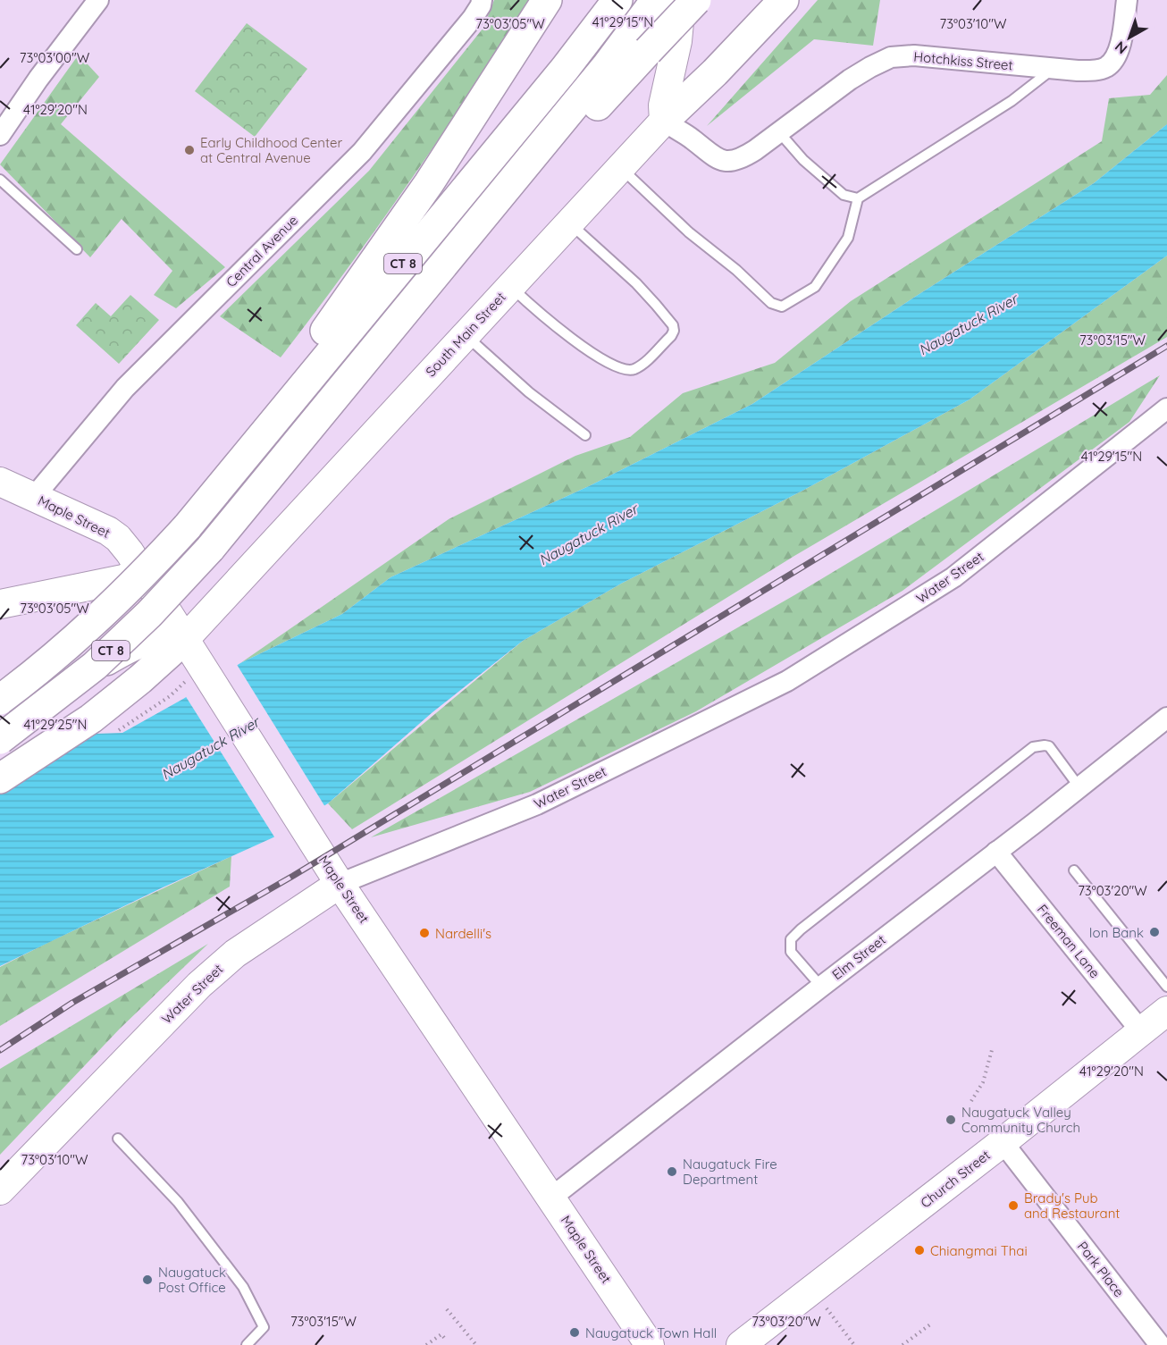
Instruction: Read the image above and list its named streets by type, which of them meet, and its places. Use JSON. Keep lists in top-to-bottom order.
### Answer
{
  "streets": {
    "highway": ["CT 8"],
    "street": [
      "Hotchkiss Street",
      "Central Avenue",
      "South Main Street",
      "Maple Street",
      "Water Street",
      "Freeman Lane",
      "Elm Street",
      "Church Street",
      "Park Place"
    ]
  },
  "crossings": [
    ["Hotchkiss Street", "South Main Street"],
    ["Central Avenue", "Maple Street"],
    ["South Main Street", "Maple Street"],
    ["Maple Street", "Water Street"],
    ["Maple Street", "Elm Street"],
    ["Freeman Lane", "Elm Street"],
    ["Freeman Lane", "Church Street"],
    ["Church Street", "Park Place"]
  ],
  "water": ["Naugatuck River"],
  "places": [
    "Early Childhood Center at Central Avenue",
    "Ion Bank",
    "Nardelli's",
    "Naugatuck Valley Community Church",
    "Naugatuck Fire Department",
    "Brady's Pub and Restaurant",
    "Chiangmai Thai",
    "Naugatuck Post Office",
    "Naugatuck Town Hall"
  ],
  "north": "bottom left",
  "coordinates": [
    "41°29'15\"N",
    "73°03'05\"W",
    "73°03'10\"W",
    "73°03'00\"W",
    "41°29'20\"N",
    "73°03'15\"W",
    "41°29'25\"N",
    "73°03'20\"W"
  ]
}
